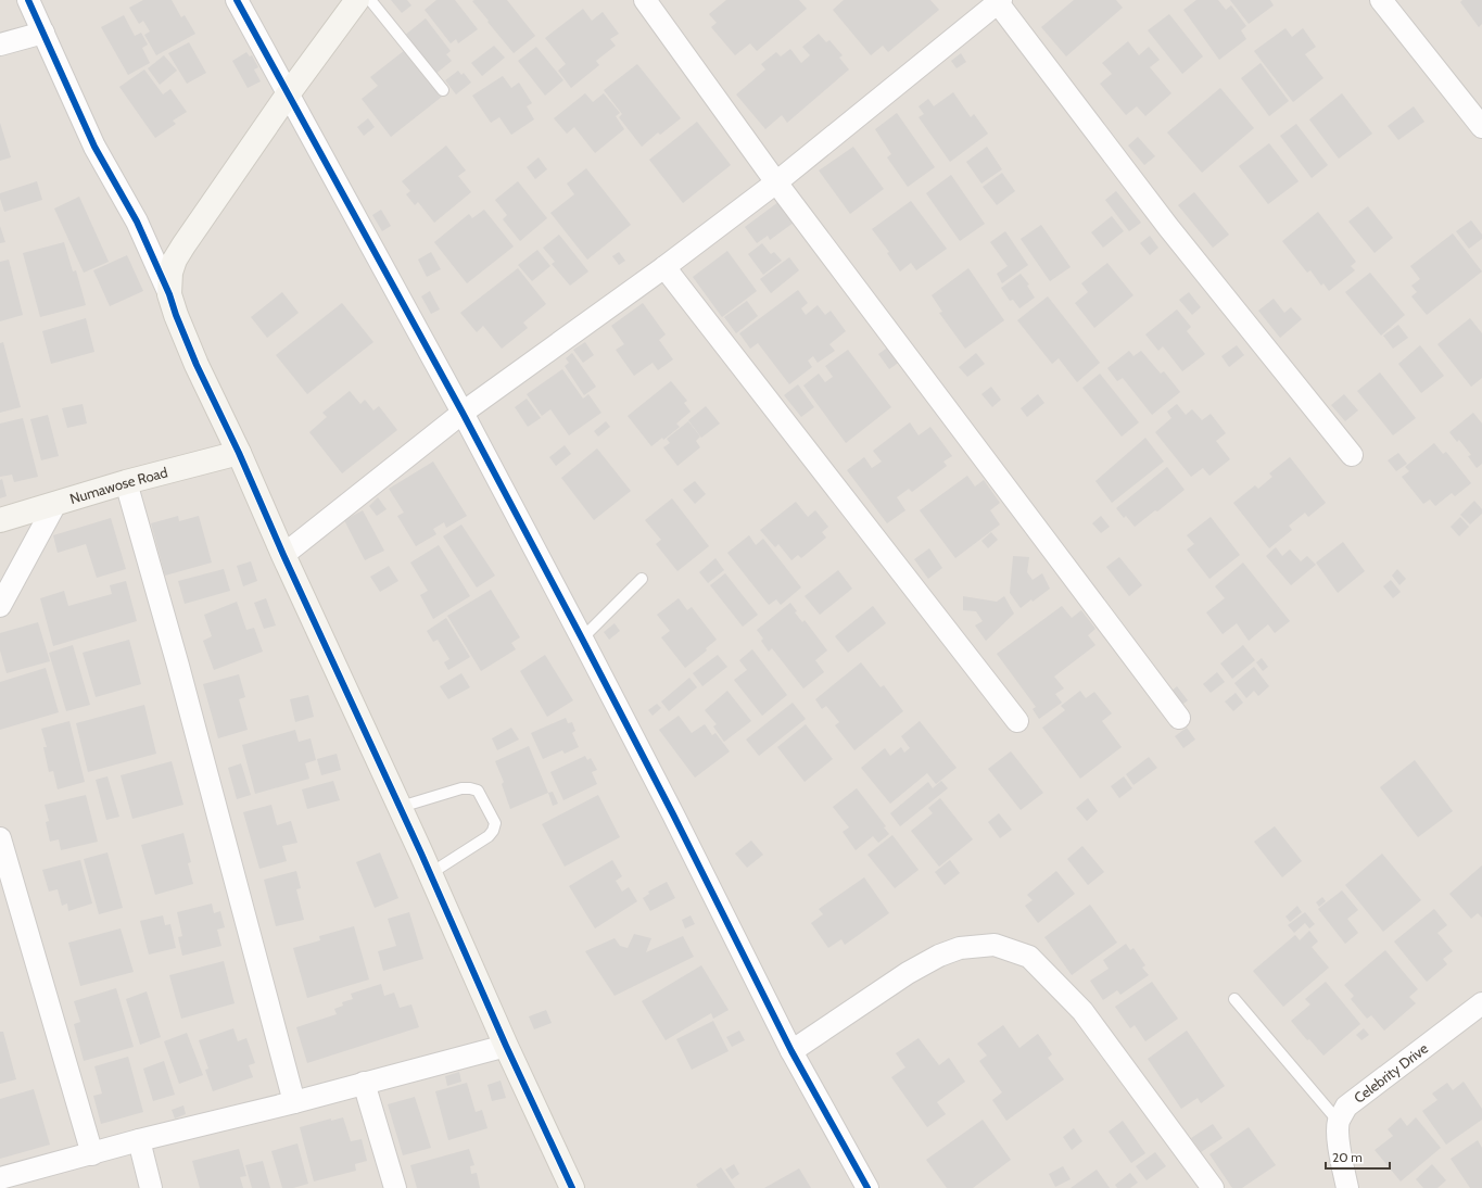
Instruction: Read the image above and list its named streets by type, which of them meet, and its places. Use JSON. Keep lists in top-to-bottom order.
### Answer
{
  "streets": {
    "street": ["Numawose Road", "Celebrity Drive"]
  },
  "scale_bar": "20 m"
}
